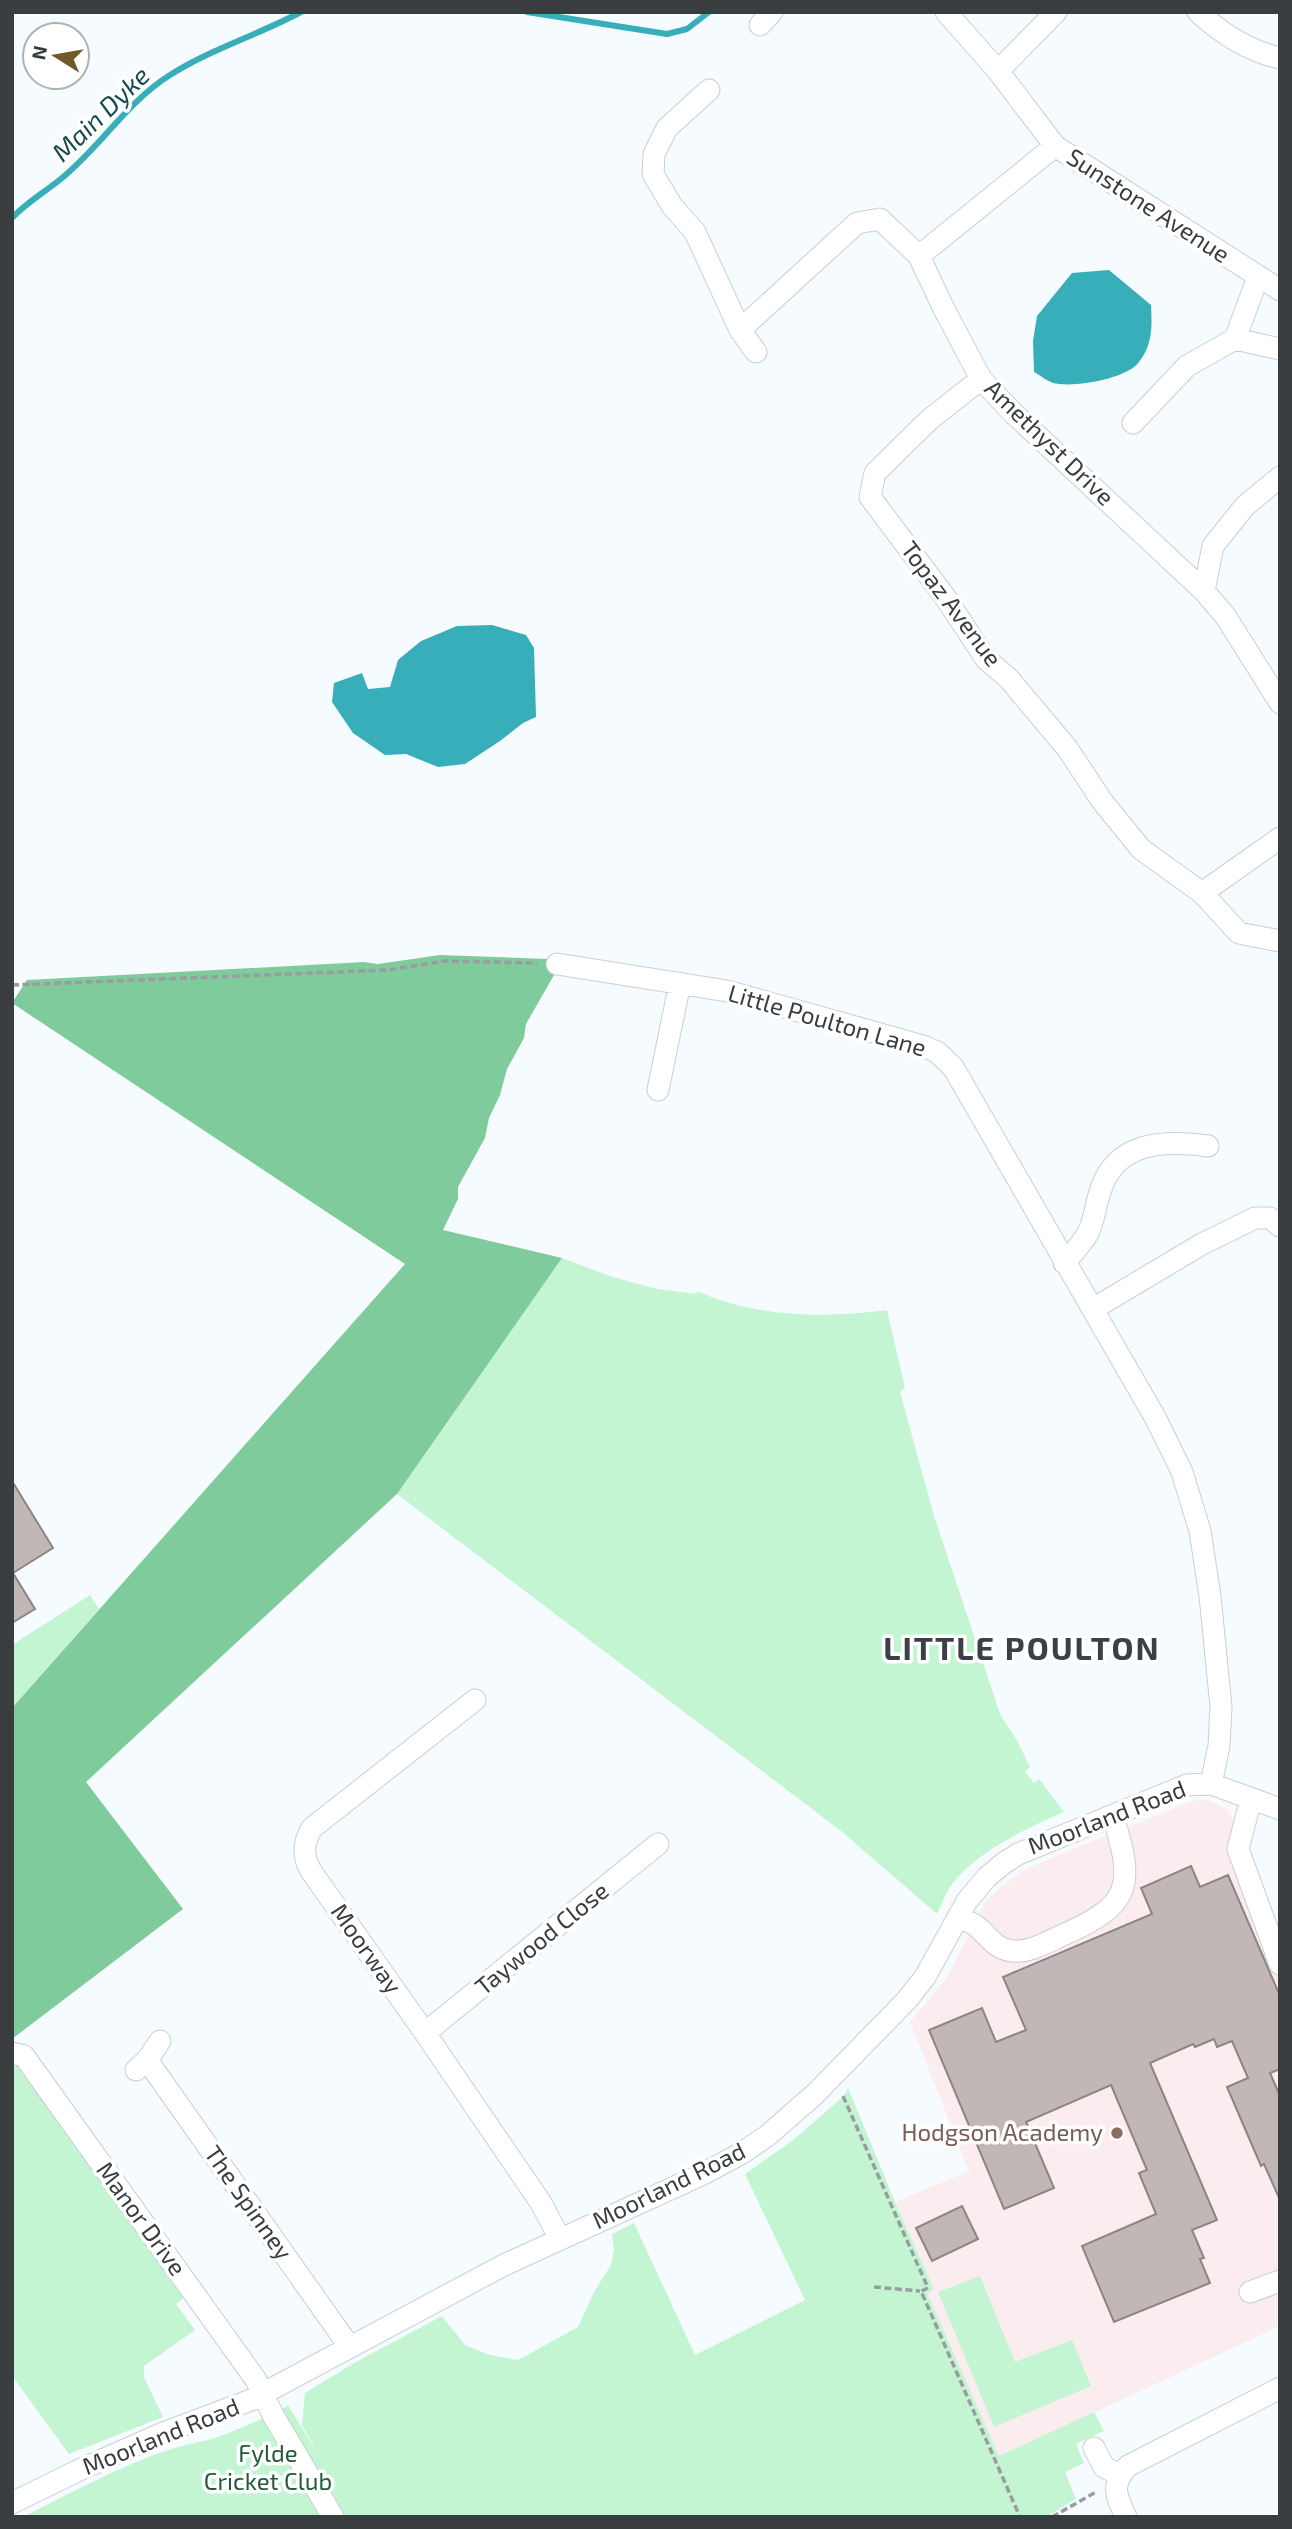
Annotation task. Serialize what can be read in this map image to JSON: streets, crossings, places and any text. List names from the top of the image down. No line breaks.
{"streets":{"street":["Sunstone Avenue","Amethyst Drive","Topaz Avenue","Little Poulton Lane","Moorland Road","Taywood Close","Moorway","The Spinney","Manor Drive"]},"crossings":[["Amethyst Drive","Topaz Avenue"],["Little Poulton Lane","Moorland Road"],["Moorland Road","Moorway"],["Moorland Road","The Spinney"],["Moorland Road","Manor Drive"],["Taywood Close","Moorway"]],"districts":["LITTLE POULTON"],"water":["Main Dyke"],"parks":["Fylde Cricket Club"],"places":["Hodgson Academy"],"north":"left"}
